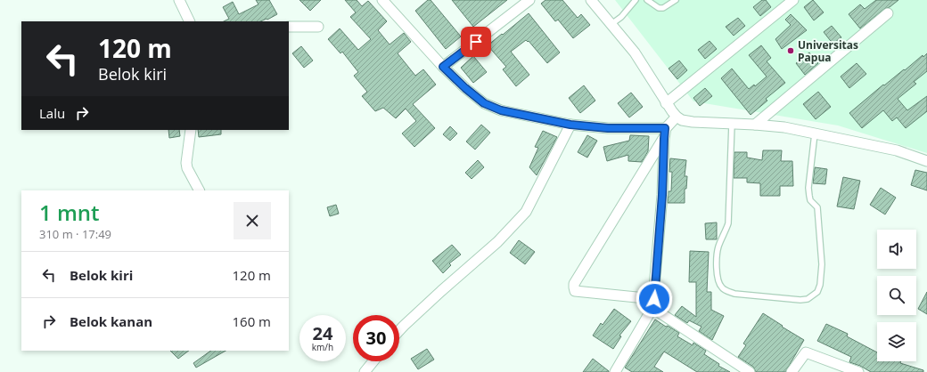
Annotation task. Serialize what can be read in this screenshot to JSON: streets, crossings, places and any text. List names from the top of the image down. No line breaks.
{"places":["Universitas Papua"],"page":{"turn":["120 m","Belok kiri"],"then":"Lalu","heading":["1 mnt","310 m · 17:49"],"list":[{"name":"Belok kiri","value":"120 m"},{"name":"Belok kanan","value":"160 m"}],"speed":"24 km/h","limit":"30"}}
